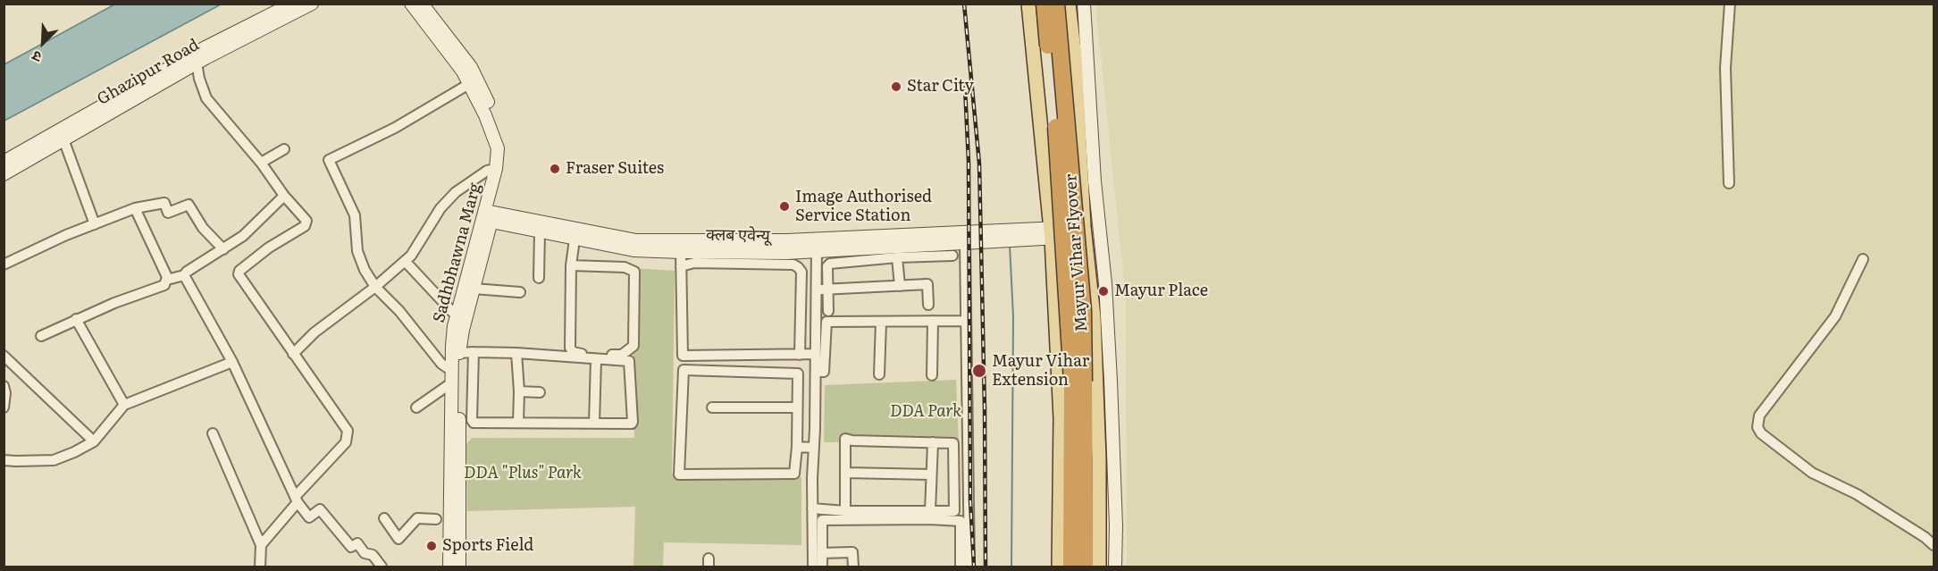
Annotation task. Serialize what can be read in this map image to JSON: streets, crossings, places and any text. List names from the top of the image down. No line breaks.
{"streets":{"highway":["Mayur Vihar Flyover"],"street":["Ghazipur Road","क्लब एवेन्यू","Sadhbhawna Marg"]},"crossings":[["क्लब एवेन्यू","Sadhbhawna Marg"]],"parks":["DDA Park","DDA \"Plus\" Park"],"places":["Star City","Fraser Suites","Image Authorised Service Station","Mayur Place","Mayur Vihar Extension","Sports Field"],"north":"bottom left"}
